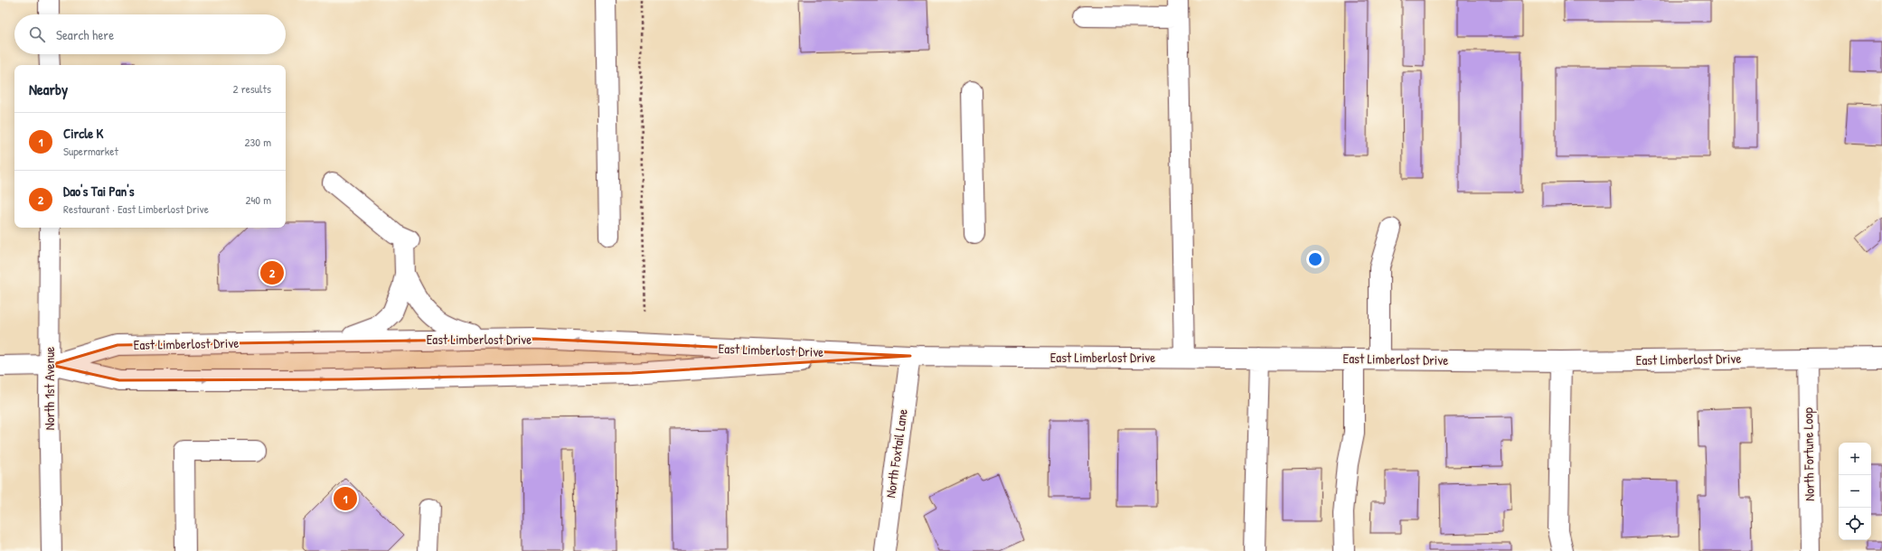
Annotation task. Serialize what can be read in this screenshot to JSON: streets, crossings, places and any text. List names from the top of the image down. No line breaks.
{"streets":{"street":["East Limberlost Drive","North 1st Avenue","North Foxtail Lane","North Fortune Loop"]},"crossings":[["East Limberlost Drive","North 1st Avenue"],["East Limberlost Drive","North Foxtail Lane"],["East Limberlost Drive","North Fortune Loop"]],"page":{"search":"Search here","heading":["Nearby","2 results"],"list":[{"mark":"1","name":"Circle K","note":"Supermarket","value":"230 m"},{"mark":"2","name":"Dao's Tai Pan's","note":"Restaurant · East Limberlost Drive","value":"240 m"}],"pins":["2","1"],"map_buttons":["+","−"]}}
